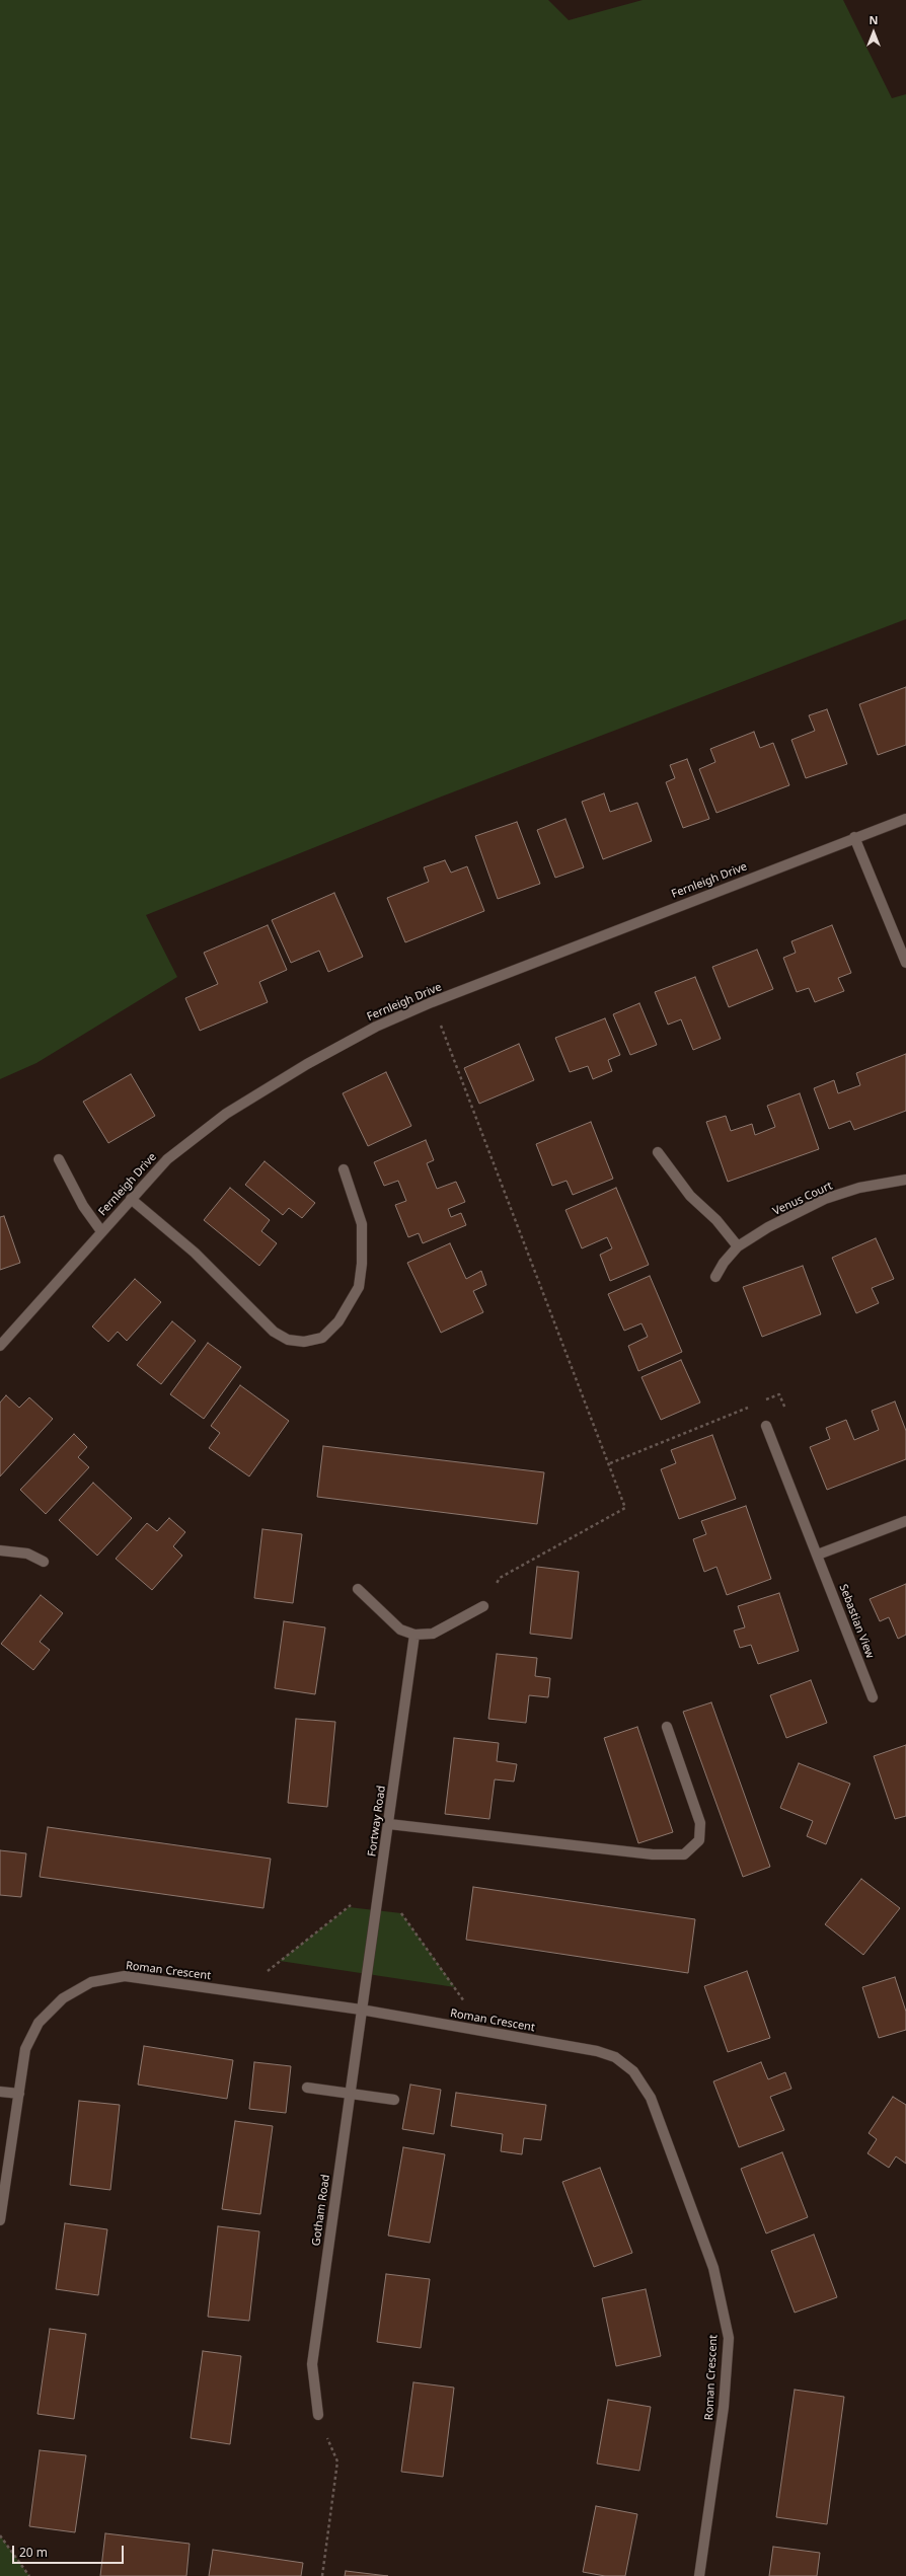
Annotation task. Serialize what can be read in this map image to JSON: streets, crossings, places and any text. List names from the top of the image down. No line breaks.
{"streets":{"street":["Fernleigh Drive","Venus Court","Sebastian View","Fortway Road","Roman Crescent","Gotham Road"]},"crossings":[["Fortway Road","Roman Crescent"],["Fortway Road","Gotham Road"],["Roman Crescent","Gotham Road"]],"scale_bar":"20 m","north":"top"}
